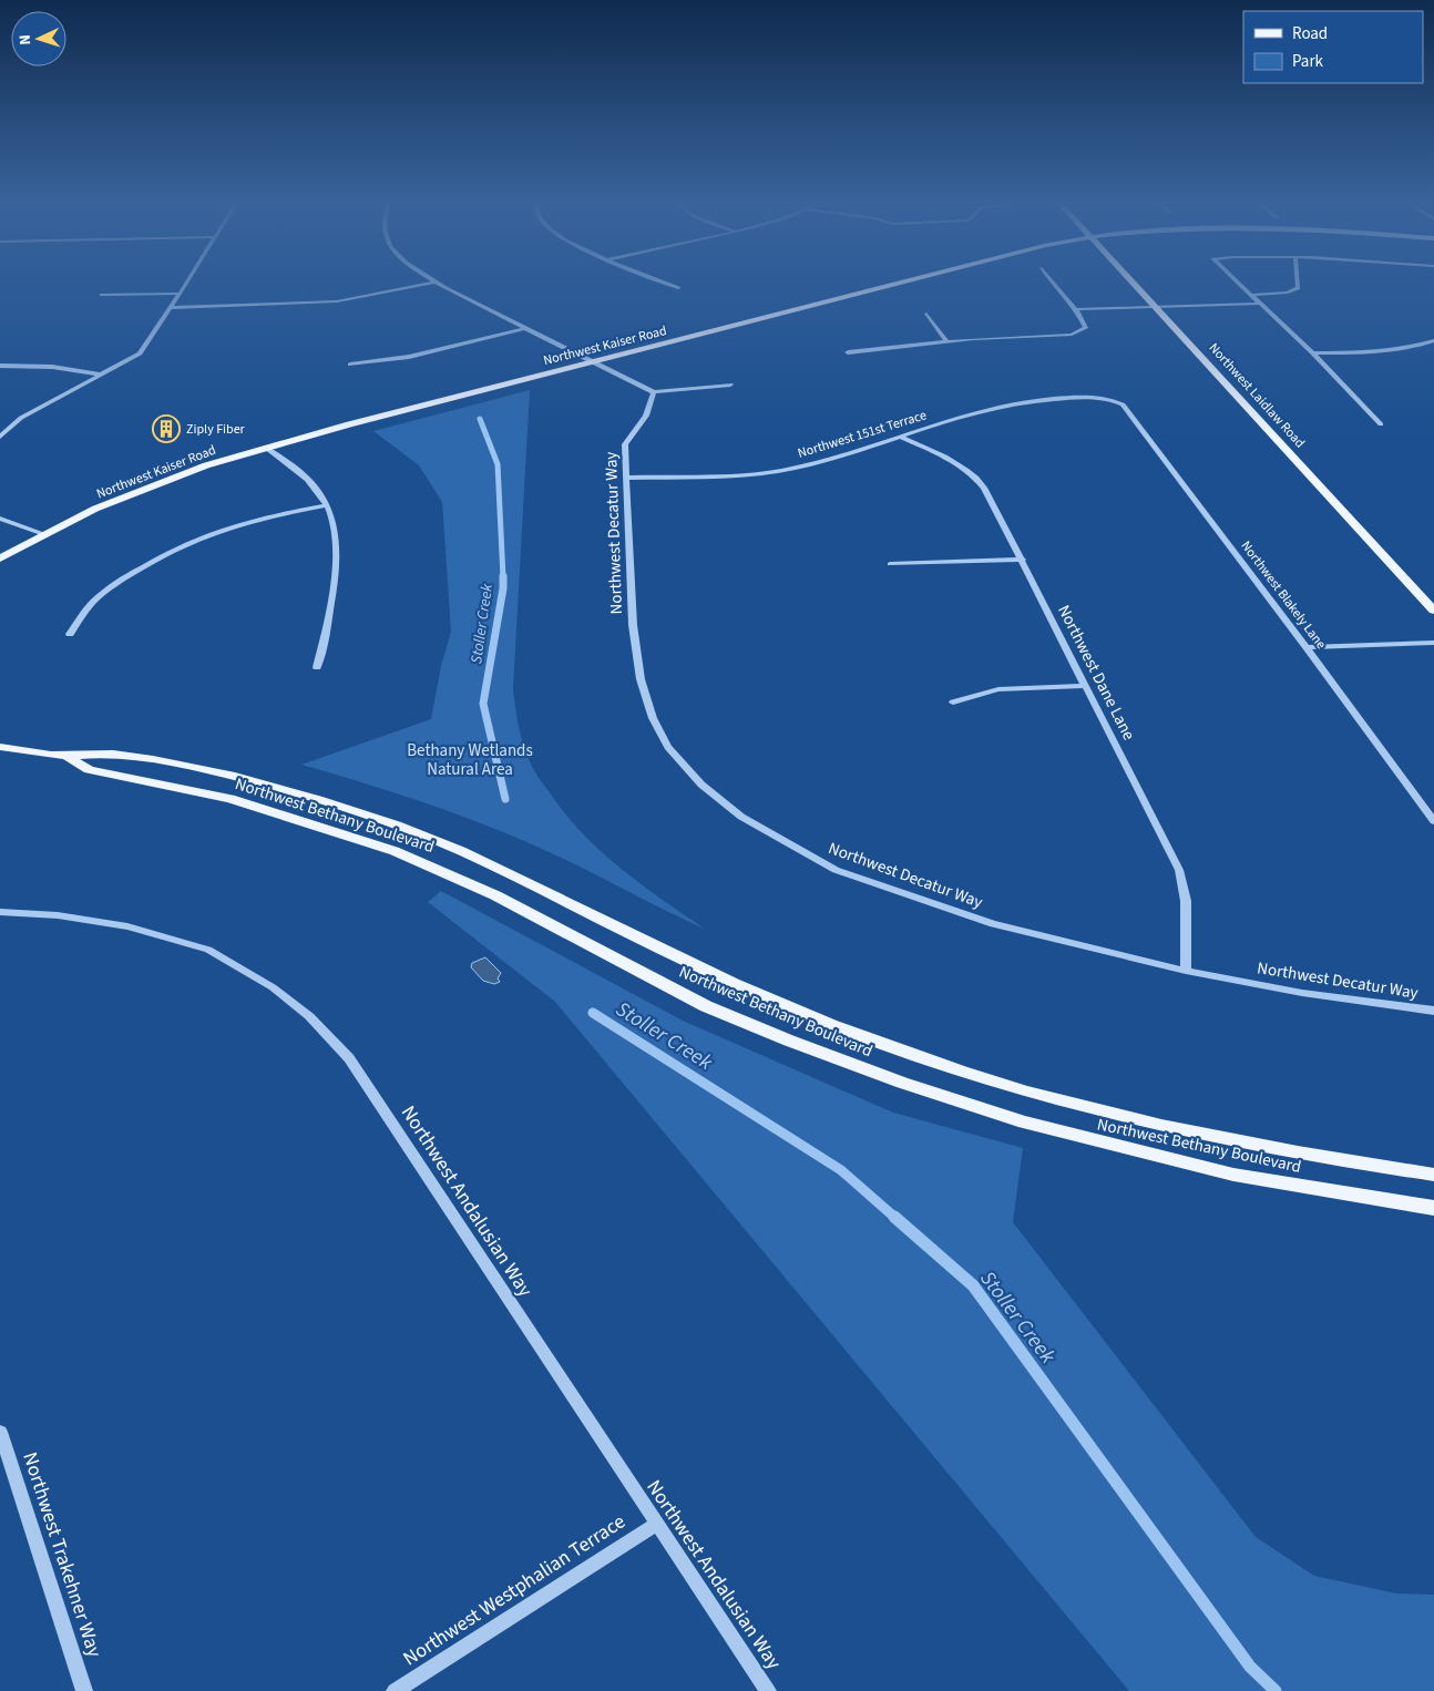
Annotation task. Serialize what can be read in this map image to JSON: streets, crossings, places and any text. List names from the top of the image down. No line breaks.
{"streets":{"main road":["Northwest Kaiser Road","Northwest Laidlaw Road","Northwest Bethany Boulevard"],"street":["Northwest 151st Terrace","Northwest Decatur Way","Northwest Blakely Lane","Northwest Dane Lane","Northwest Andalusian Way","Northwest Trakehner Way","Northwest Westphalian Terrace"]},"crossings":[["Northwest 151st Terrace","Northwest Decatur Way"],["Northwest 151st Terrace","Northwest Blakely Lane"],["Northwest 151st Terrace","Northwest Dane Lane"],["Northwest Decatur Way","Northwest Dane Lane"],["Northwest Andalusian Way","Northwest Westphalian Terrace"]],"water":["Stoller Creek"],"parks":["Bethany Wetlands Natural Area"],"places":{"building":["Ziply Fiber"]},"legend":["Road","Park"],"north":"left"}
